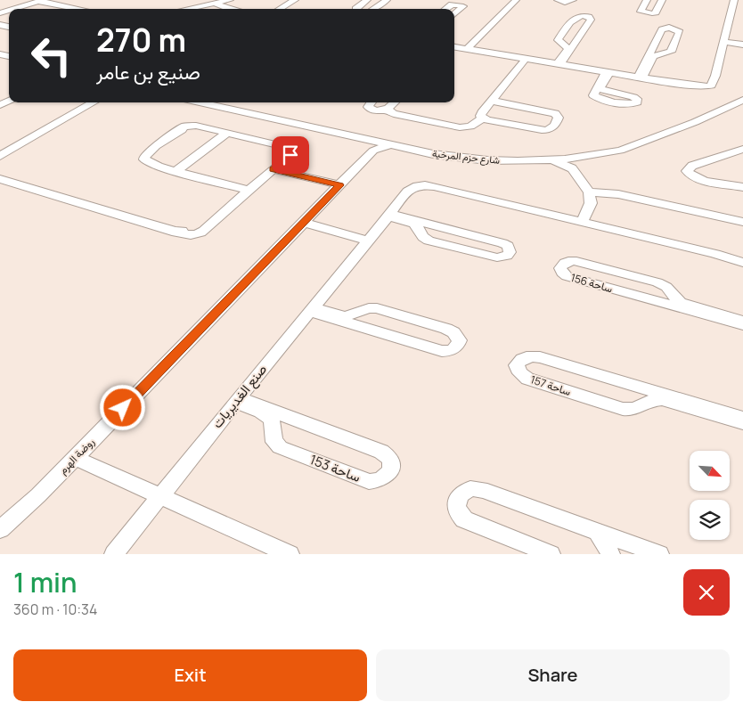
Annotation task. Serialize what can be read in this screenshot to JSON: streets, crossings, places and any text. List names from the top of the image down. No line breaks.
{"streets":{"street":["شارع حزم المرخية","ساحة 156","ساحة 157","صنع الغديريات","روضة الهرم","ساحة 153"]},"crossings":[["شارع حزم المرخية","روضة الهرم"],["صنع الغديريات","ساحة 153"]],"north":"bottom right","page":{"turn":["270 m","صنيع بن عامر"],"heading":["1 min","360 m · 10:34"],"buttons":["Exit","Share"]}}
